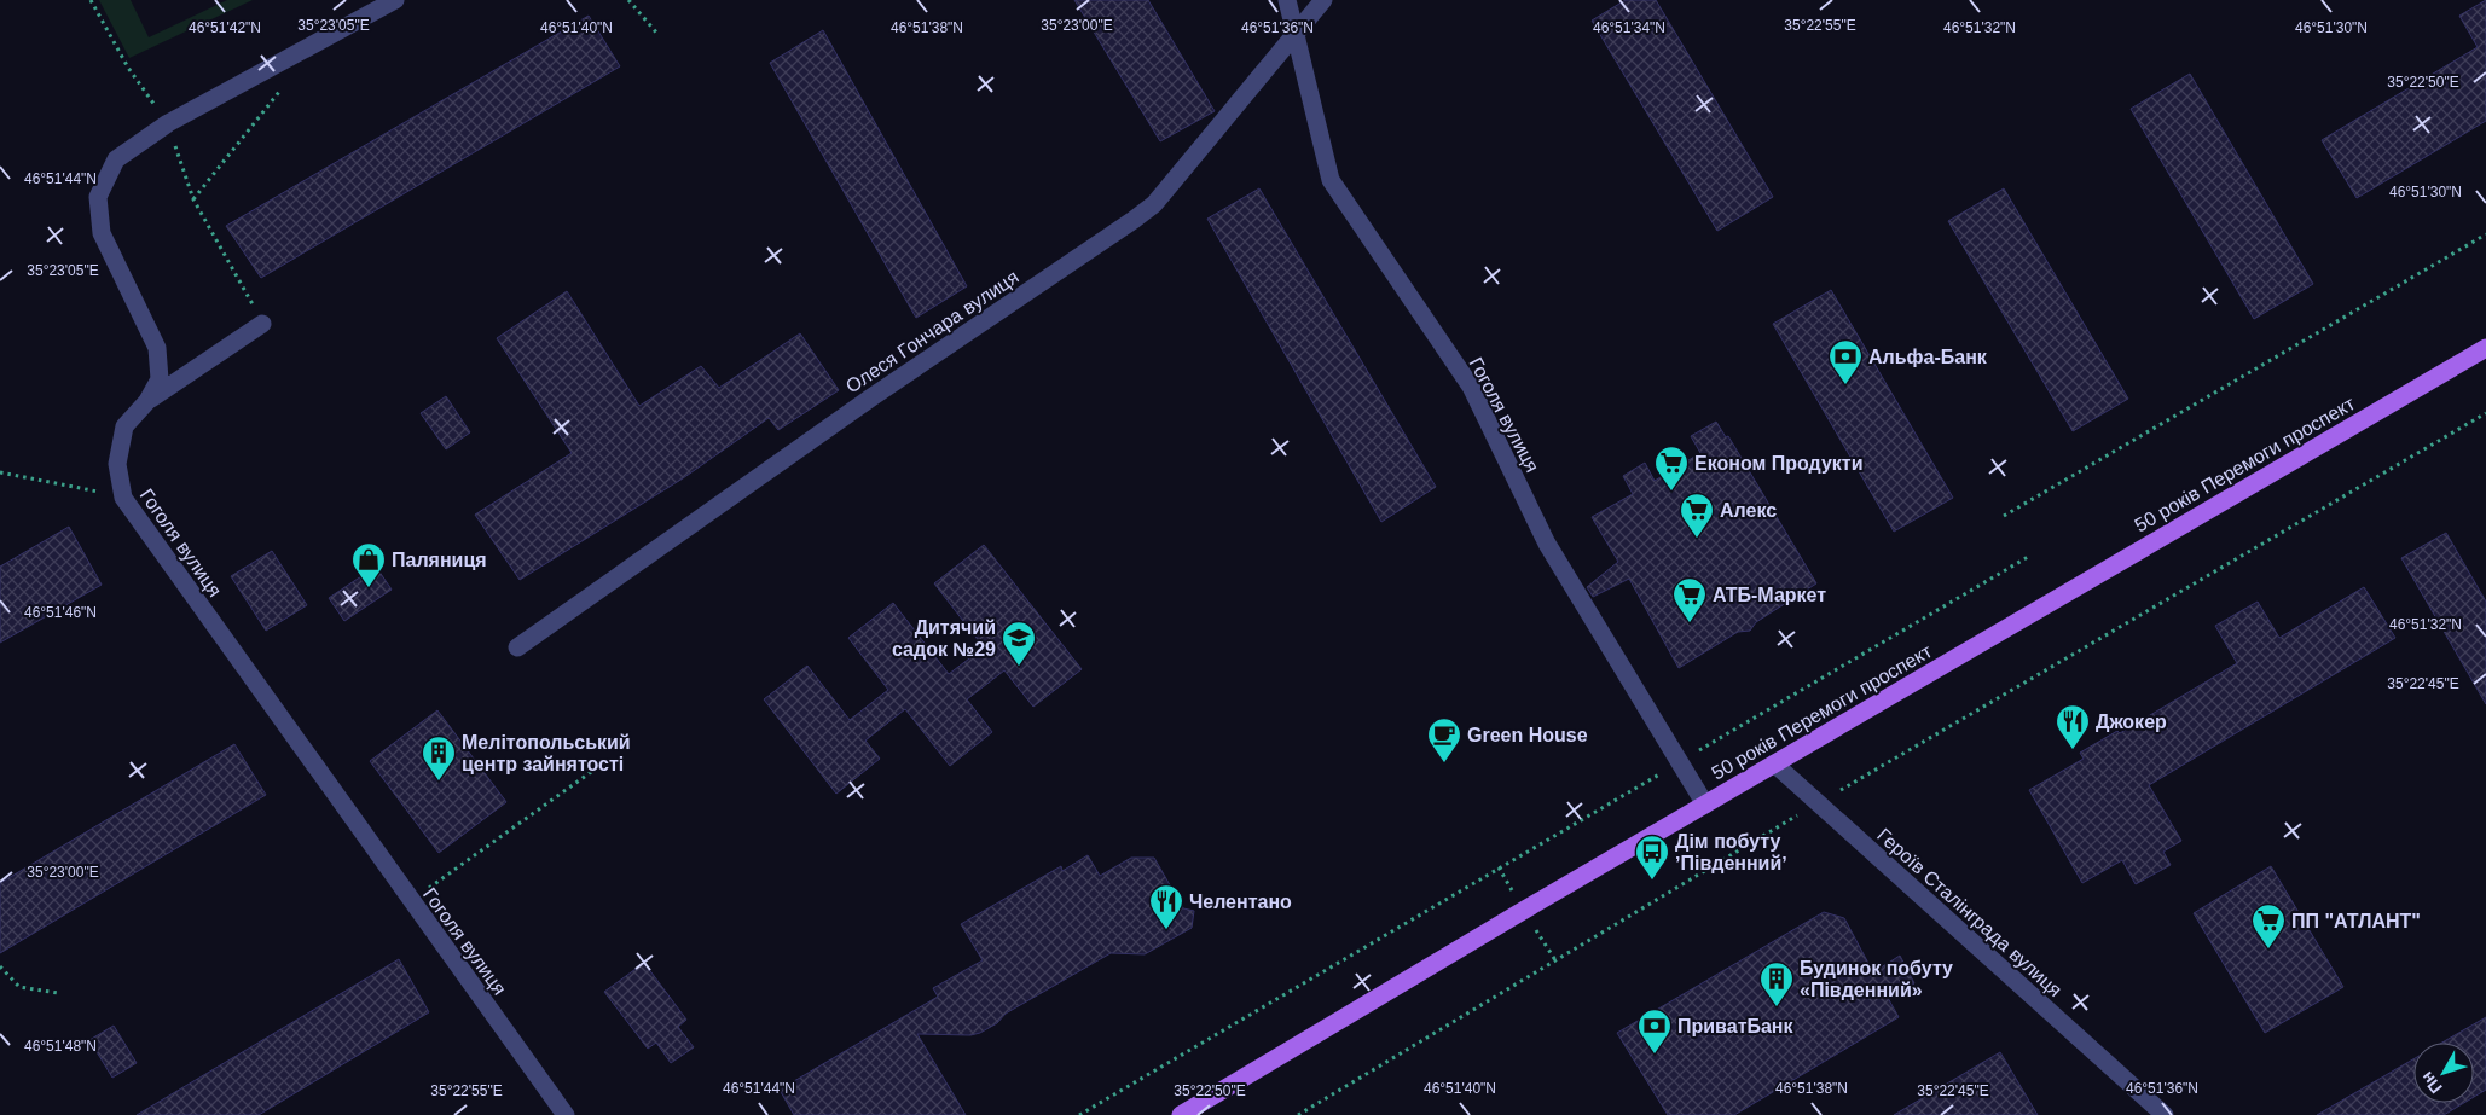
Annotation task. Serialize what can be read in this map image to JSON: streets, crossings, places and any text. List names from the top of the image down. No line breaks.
{"streets":{"main road":["50 років Перемоги проспект"],"street":["Олеся Гончара вулиця","Гоголя вулиця","Героїв Сталінграда вулиця"]},"crossings":[["Олеся Гончара вулиця","Гоголя вулиця"],["Гоголя вулиця","50 років Перемоги проспект"],["50 років Перемоги проспект","Героїв Сталінграда вулиця"]],"places":{"bank":["Альфа-Банк","ПриватБанк"],"supermarket":["Економ Продукти","Алекс","АТБ-Маркет","ПП \"АТЛАНТ\""],"shop":["Паляниця"],"school or university":["Дитячий садок №29"],"restaurant":["Джокер","Челентано"],"cafe":["Green House"],"building":["Мелітопольський центр зайнятості","Будинок побуту «Південний»"],"bus stop":["Дім побуту ʼПівденнийʼ"]},"north":"bottom left","coordinates":["35°23'05\"E","35°23'00\"E","35°22'55\"E","46°51'42\"N","46°51'40\"N","46°51'38\"N","46°51'36\"N","46°51'34\"N","46°51'32\"N","46°51'30\"N","35°22'50\"E","46°51'44\"N","46°51'46\"N","35°22'45\"E","46°51'48\"N"]}
